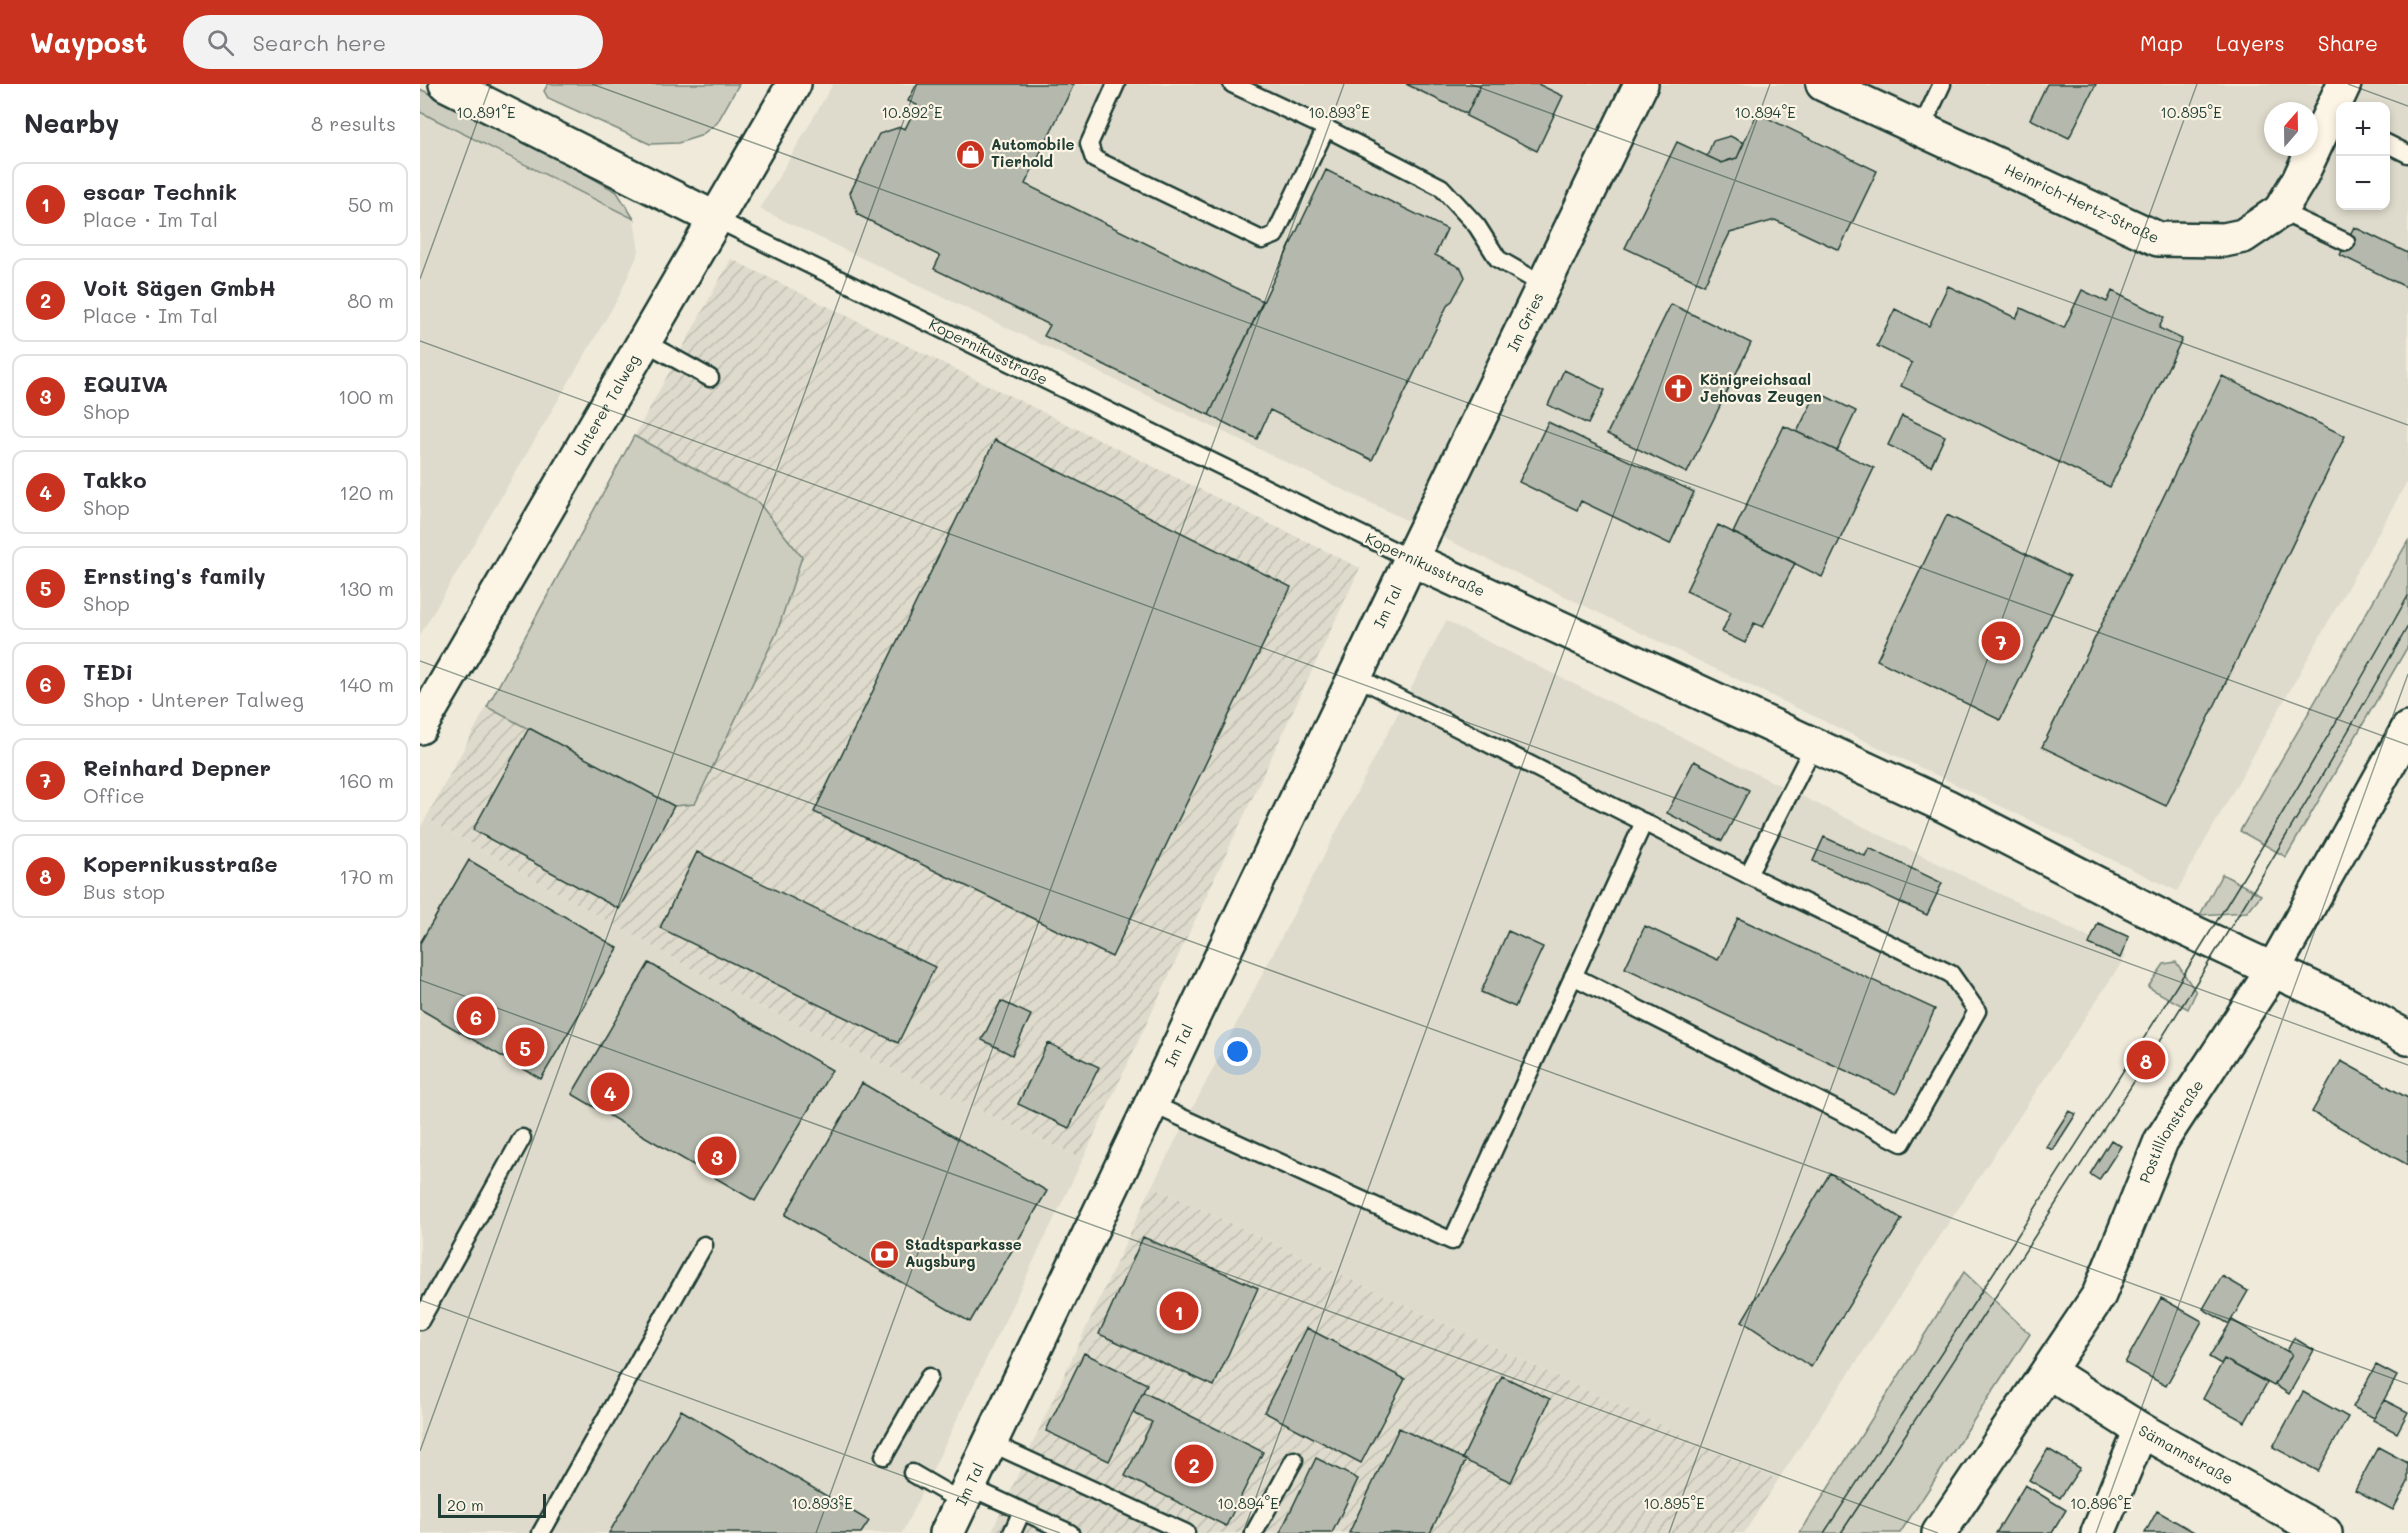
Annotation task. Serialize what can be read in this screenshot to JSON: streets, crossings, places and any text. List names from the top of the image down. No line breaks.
{"streets":{"street":["Heinrich-Hertz-Straße","Im Gries","Kopernikusstraße","Unterer Talweg","Im Tal","Postillionstraße","Sämannstraße"]},"crossings":[["Im Gries","Kopernikusstraße"],["Im Gries","Im Tal"],["Kopernikusstraße","Unterer Talweg"],["Kopernikusstraße","Im Tal"],["Kopernikusstraße","Postillionstraße"],["Postillionstraße","Sämannstraße"]],"places":{"shop":["Automobile Tierhold"],"church":["Königreichsaal Jehovas Zeugen"],"bank":["Stadtsparkasse Augsburg"]},"scale_bar":"20 m","north":"top","page":{"header":"Waypost","search":"Search here","nav":["Map","Layers","Share"],"heading":["Nearby","8 results"],"map_buttons":["+","−"],"list":[{"mark":"1","name":"escar Technik","note":"Place · Im Tal","value":"50 m"},{"mark":"2","name":"Voit Sägen GmbH","note":"Place · Im Tal","value":"80 m"},{"mark":"3","name":"EQUIVA","note":"Shop","value":"100 m"},{"mark":"4","name":"Takko","note":"Shop","value":"120 m"},{"mark":"5","name":"Ernsting's family","note":"Shop","value":"130 m"},{"mark":"6","name":"TEDi","note":"Shop · Unterer Talweg","value":"140 m"},{"mark":"7","name":"Reinhard Depner","note":"Office","value":"160 m"},{"mark":"8","name":"Kopernikusstraße","note":"Bus stop","value":"170 m"}],"pins":["7","6","5","8","4","3","1","2"],"scale":"20 m"},"coordinates":["10.894°E","10.895°E","10.891°E","10.892°E","10.893°E","10.896°E"]}
